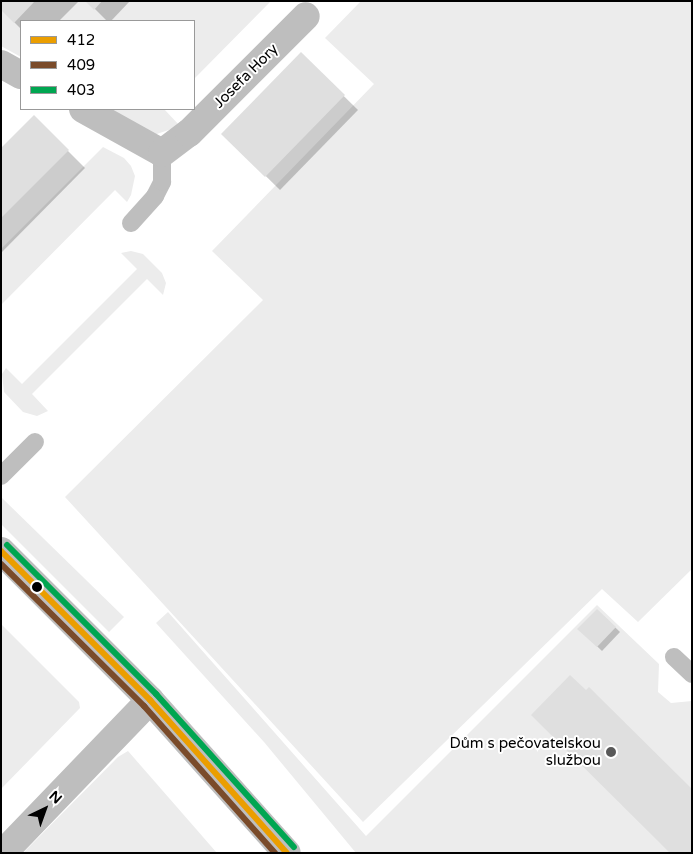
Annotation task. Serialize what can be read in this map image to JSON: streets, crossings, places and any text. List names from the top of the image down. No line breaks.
{"streets":{"street":["Josefa Hory"]},"places":["Dům s pečovatelskou službou"],"lines":["transit line 403","transit line 412","transit line 409"],"legend":["412","409","403"],"north":"top right"}
